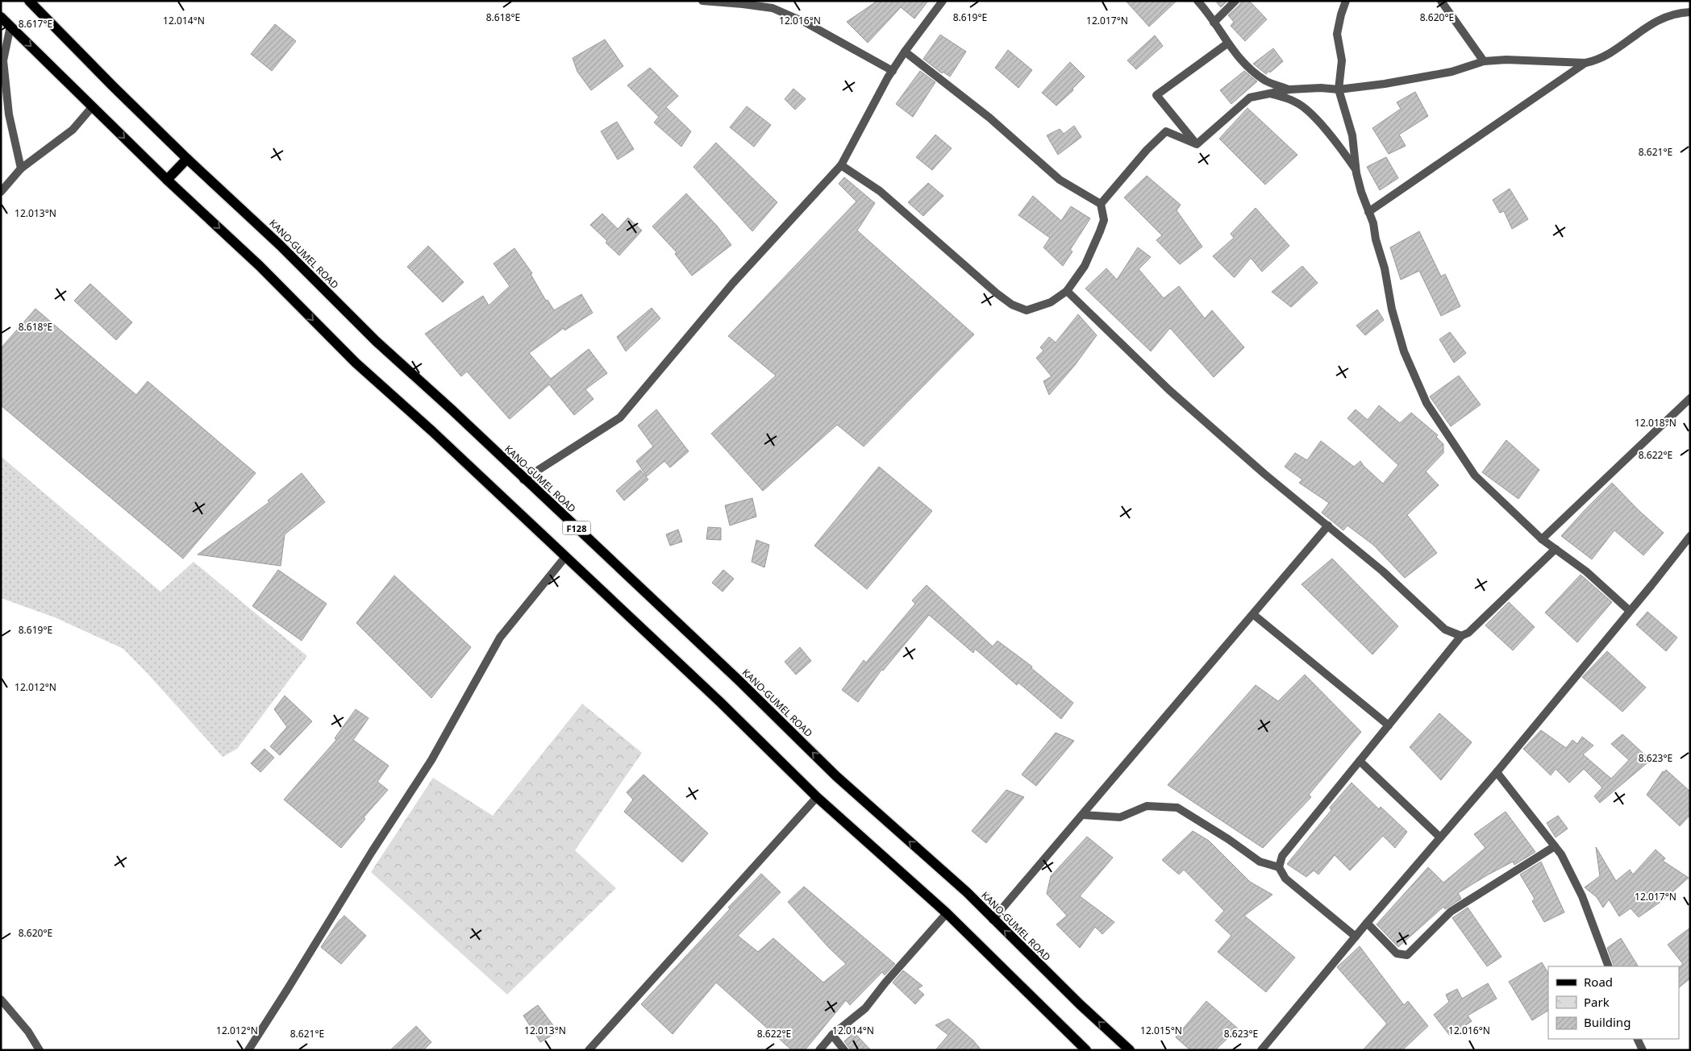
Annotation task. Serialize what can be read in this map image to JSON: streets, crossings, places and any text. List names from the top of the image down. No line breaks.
{"streets":{"main road":["KANO-GUMEL ROAD","F128"]},"legend":["Road","Park","Building"],"coordinates":["8.618°E","8.619°E","8.620°E","12.017°N","12.014°N","12.016°N","8.617°E","8.621°E","12.013°N","12.018°N","8.622°E","12.012°N","8.623°E","12.015°N"]}
